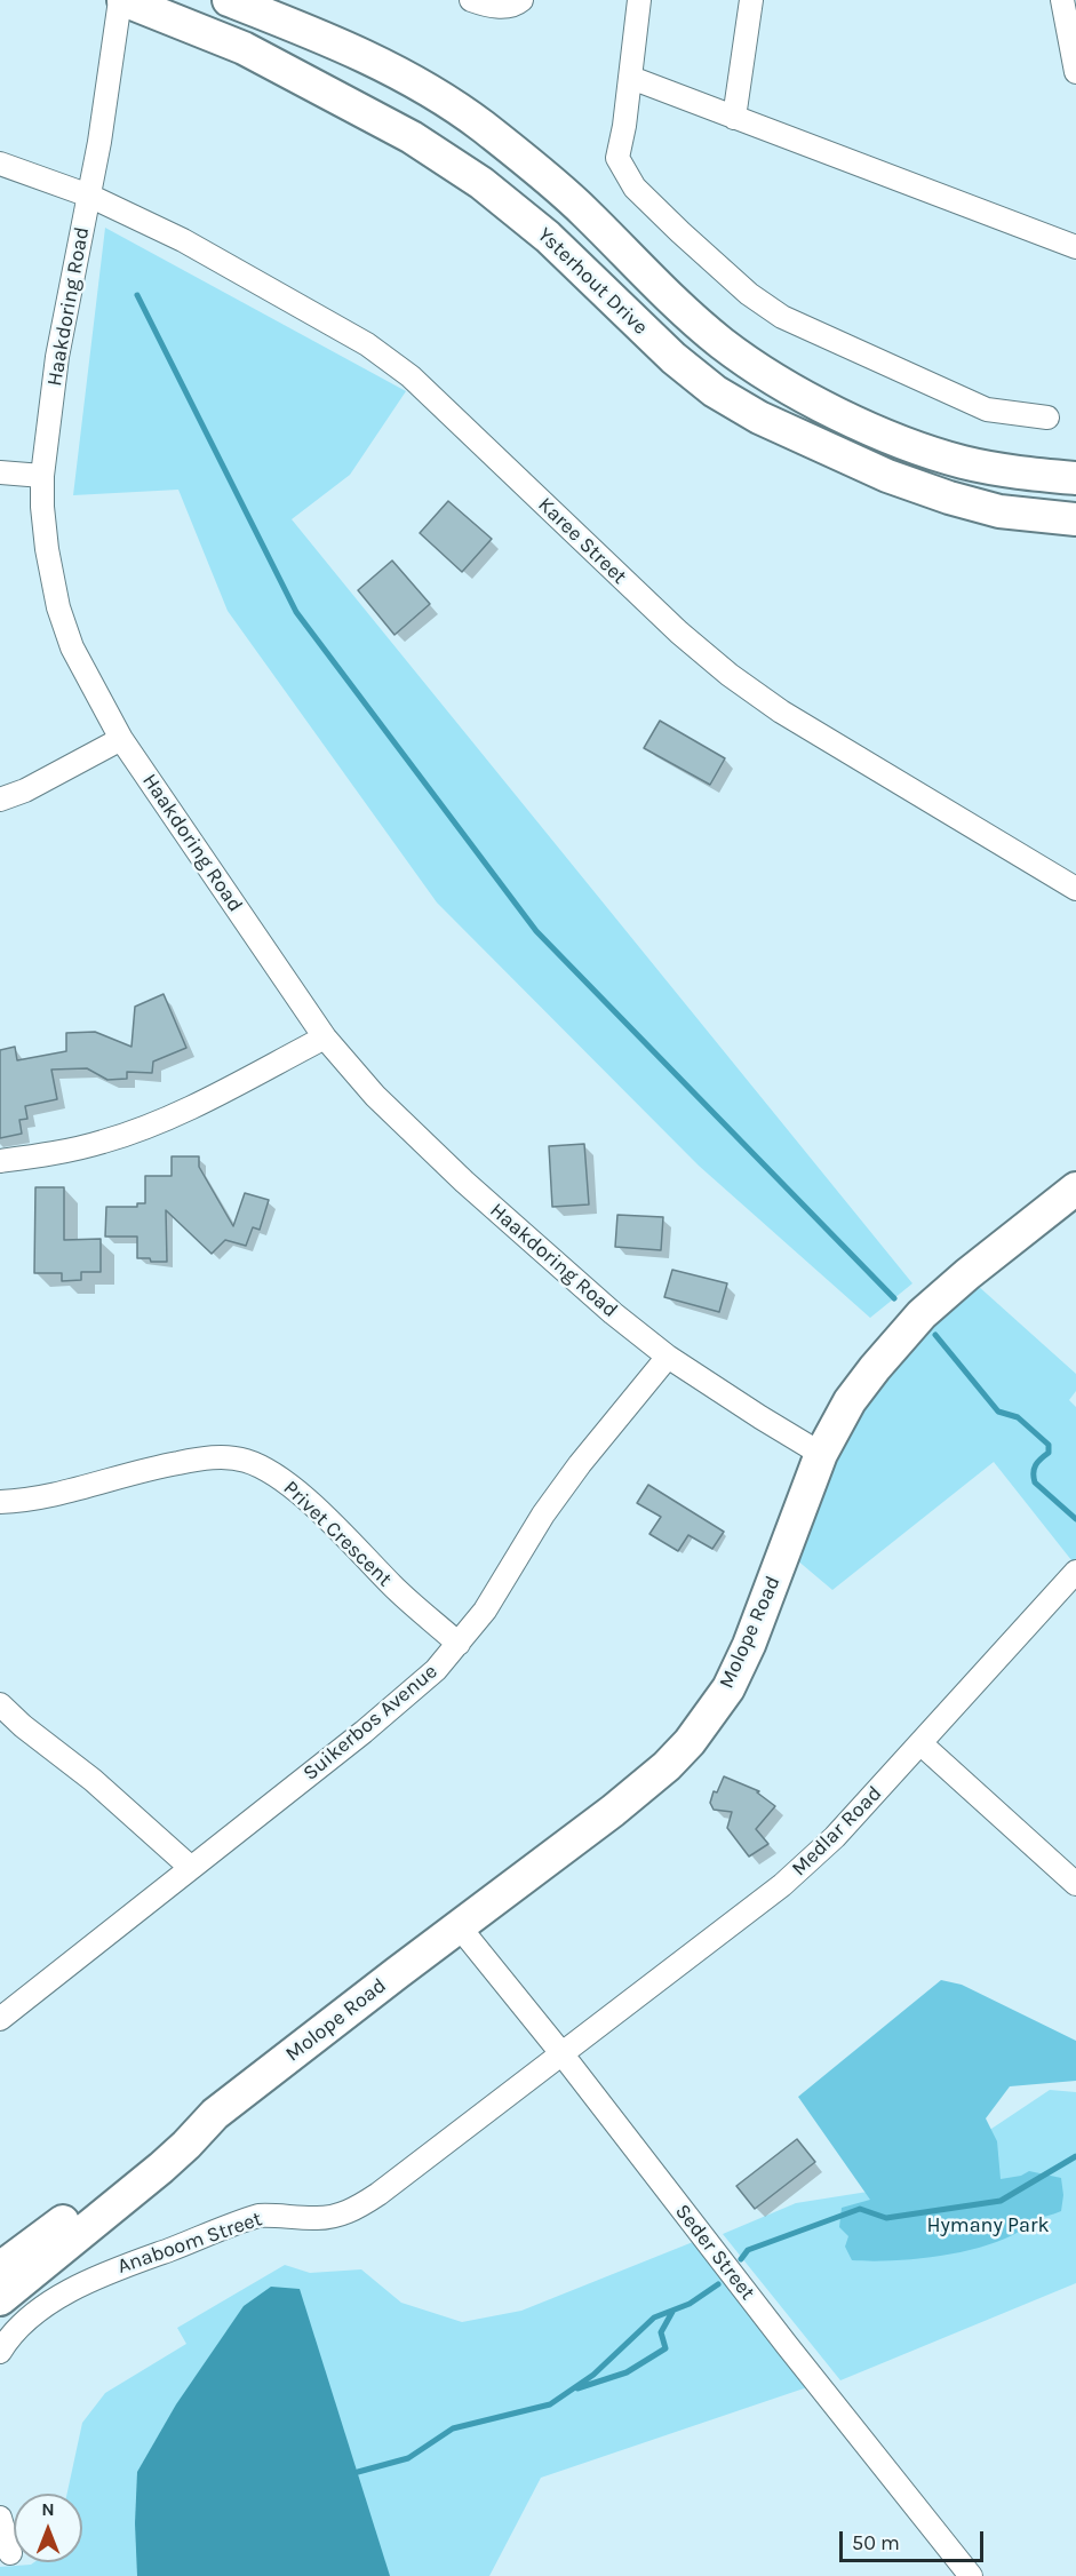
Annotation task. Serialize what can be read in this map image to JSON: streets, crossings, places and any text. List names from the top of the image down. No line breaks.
{"streets":{"main road":["Ysterhout Drive","Molope Road"],"street":["Haakdoring Road","Karee Street","Privet Crescent","Suikerbos Avenue","Medlar Road","Anaboom Street","Seder Street"]},"crossings":[["Ysterhout Drive","Haakdoring Road"],["Haakdoring Road","Karee Street"],["Haakdoring Road","Molope Road"],["Haakdoring Road","Suikerbos Avenue"],["Privet Crescent","Suikerbos Avenue"],["Molope Road","Seder Street"],["Medlar Road","Anaboom Street"],["Medlar Road","Seder Street"],["Anaboom Street","Seder Street"]],"parks":["Hymany Park"],"scale_bar":"50 m","north":"top"}
